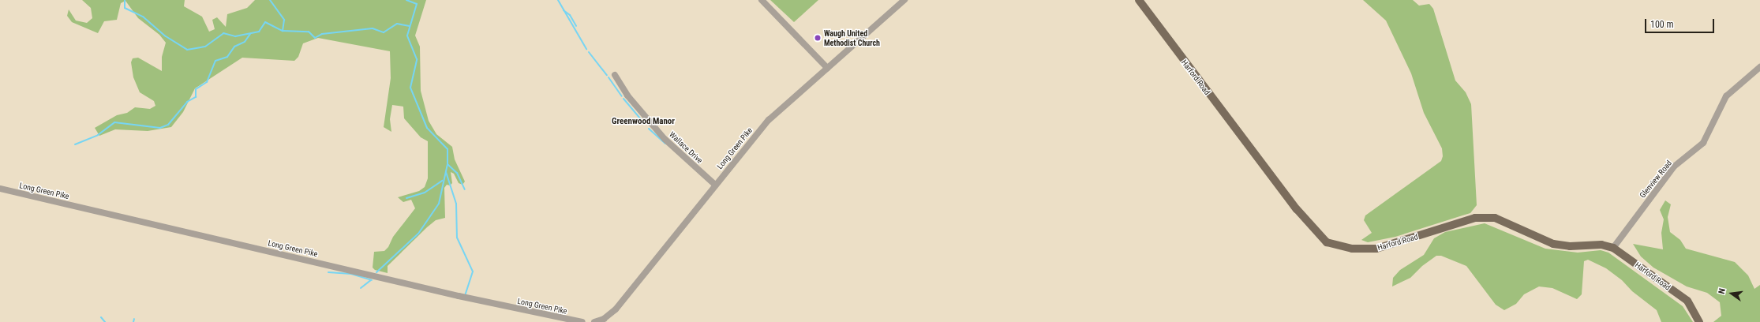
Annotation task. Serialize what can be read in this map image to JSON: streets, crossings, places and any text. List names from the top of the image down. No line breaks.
{"streets":{"main road":["Harford Road"],"street":["Wallace Drive","Long Green Pike","Glenview Road"]},"crossings":[["Harford Road","Glenview Road"],["Wallace Drive","Long Green Pike"]],"districts":["Greenwood Manor"],"places":["Waugh United Methodist Church"],"scale_bar":"100 m","north":"left"}
